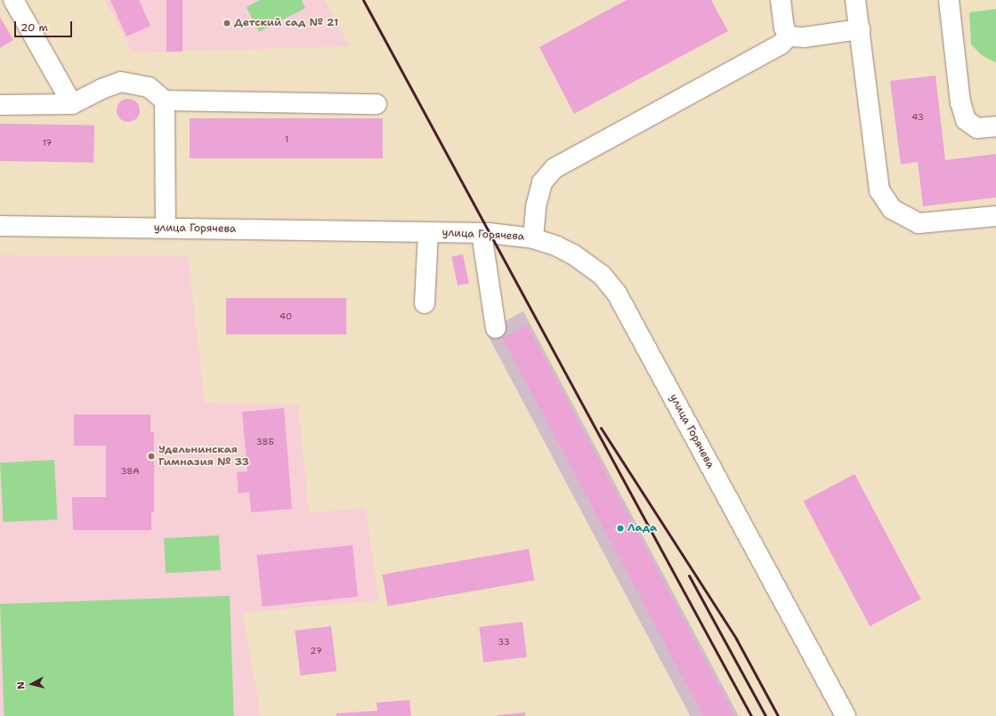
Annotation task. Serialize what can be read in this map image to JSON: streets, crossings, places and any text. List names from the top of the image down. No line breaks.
{"streets":{"main road":["улица Горячева"]},"places":["Детский сад № 21","Удельнинская Гимназия № 33","Лада"],"house_numbers":["43","1","17","40","38Б","38А","33","27"],"scale_bar":"20 m","north":"left"}
